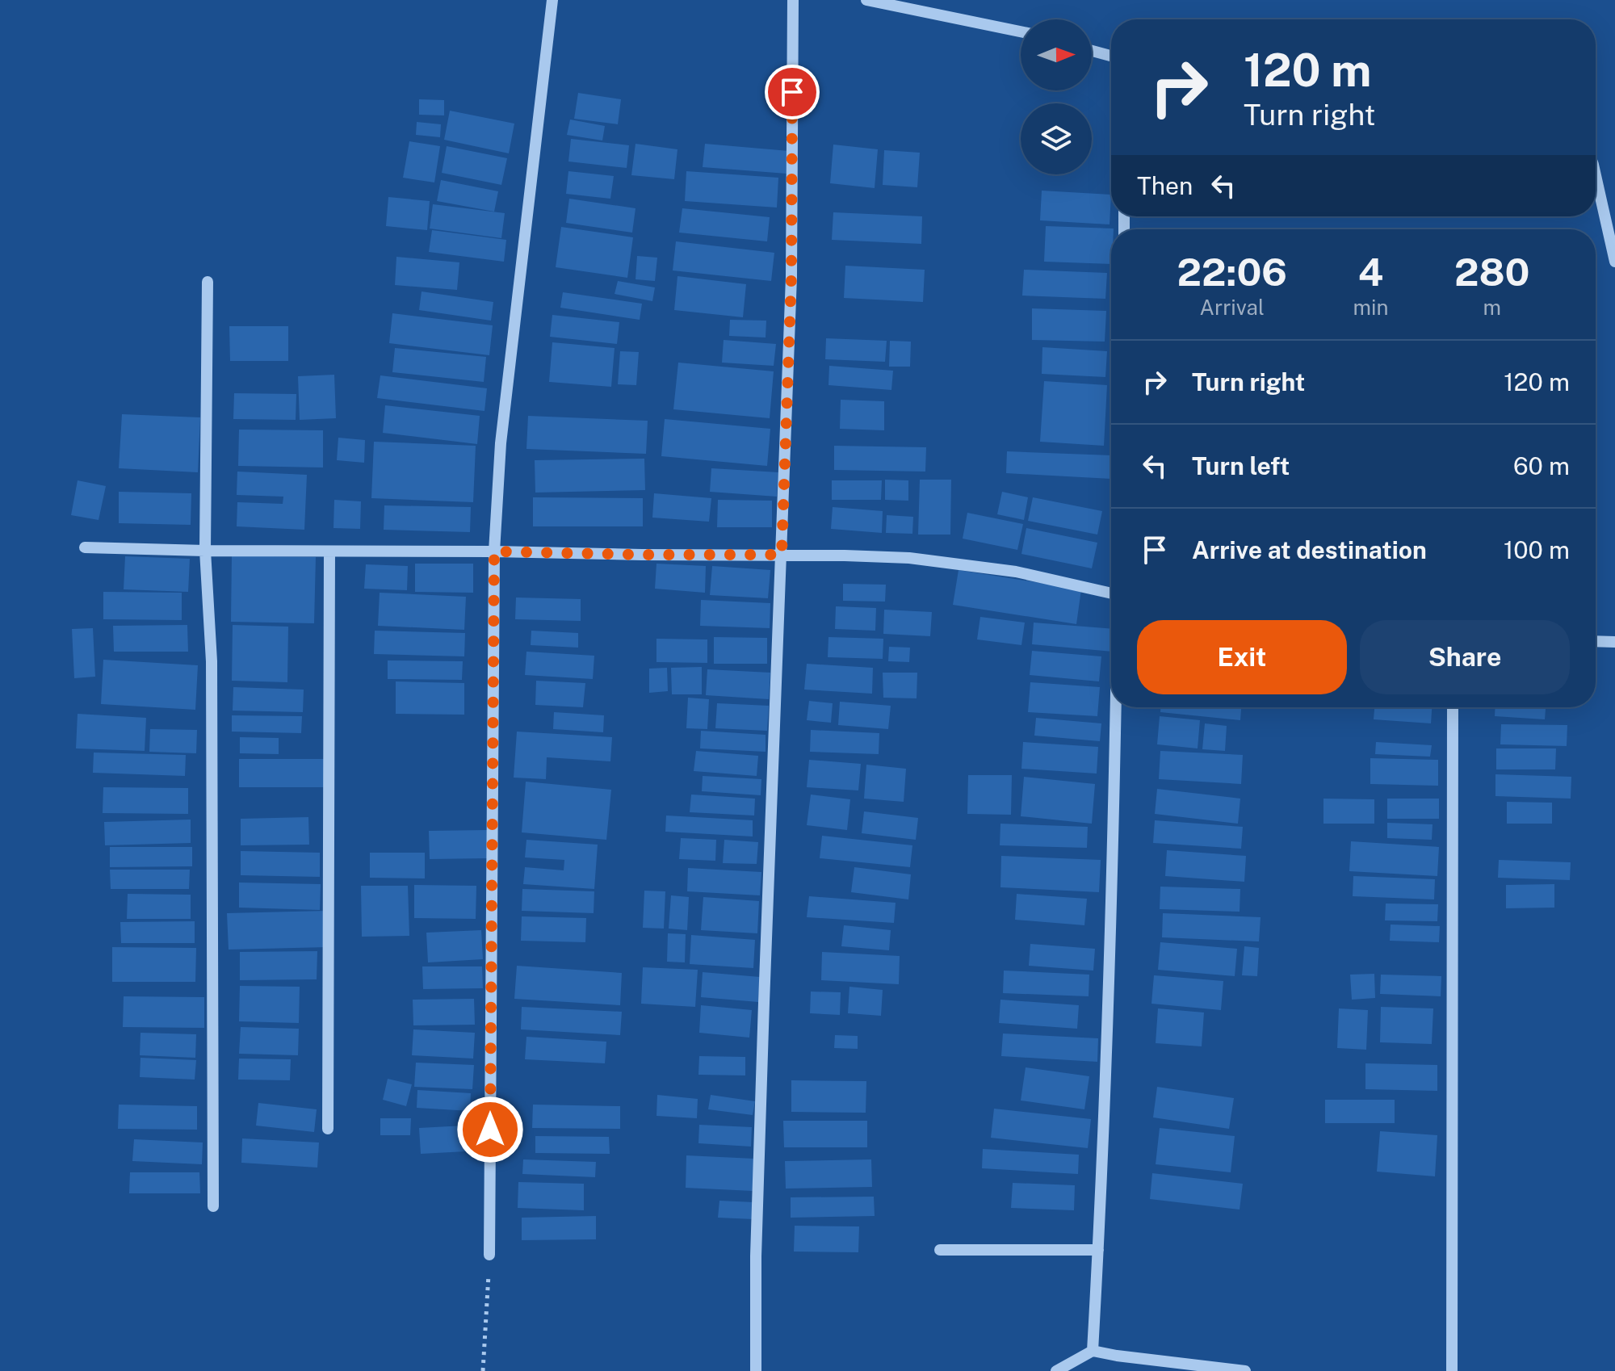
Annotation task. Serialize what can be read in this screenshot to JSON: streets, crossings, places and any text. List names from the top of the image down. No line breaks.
{"north":"right","page":{"turn":["120 m","Turn right"],"then":"Then","eta":["22:06","Arrival","4","min","280","m"],"list":[{"name":"Turn right","value":"120 m"},{"name":"Turn left","value":"60 m"},{"name":"Arrive at destination","value":"100 m"}],"buttons":["Exit","Share"]}}
